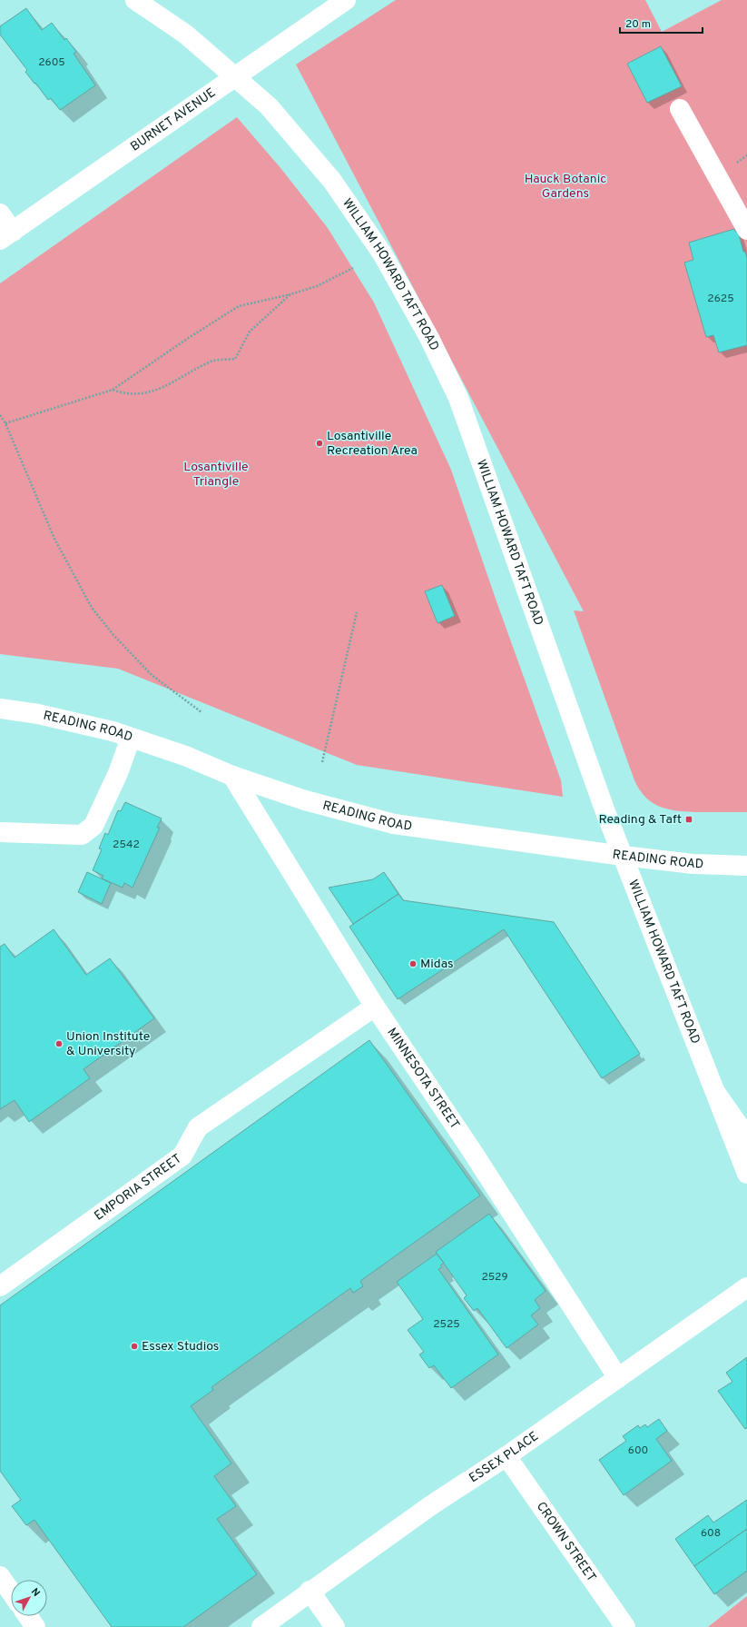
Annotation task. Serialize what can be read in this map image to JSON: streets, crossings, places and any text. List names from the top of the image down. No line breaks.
{"streets":{"main road":["BURNET AVENUE","WILLIAM HOWARD TAFT ROAD","READING ROAD","MINNESOTA STREET","EMPORIA STREET","ESSEX PLACE","CROWN STREET"]},"crossings":[["BURNET AVENUE","WILLIAM HOWARD TAFT ROAD"],["WILLIAM HOWARD TAFT ROAD","READING ROAD"],["READING ROAD","MINNESOTA STREET"],["MINNESOTA STREET","EMPORIA STREET"],["MINNESOTA STREET","ESSEX PLACE"],["ESSEX PLACE","CROWN STREET"]],"parks":["Hauck Botanic Gardens","Losantiville Triangle"],"places":{"other":["Losantiville Recreation Area","Midas","Union Institute & University","Essex Studios"],"transit":["Reading & Taft"]},"house_numbers":["2605","2625","2542","2529","2525","600","608"],"scale_bar":"20 m","north":"top right"}
